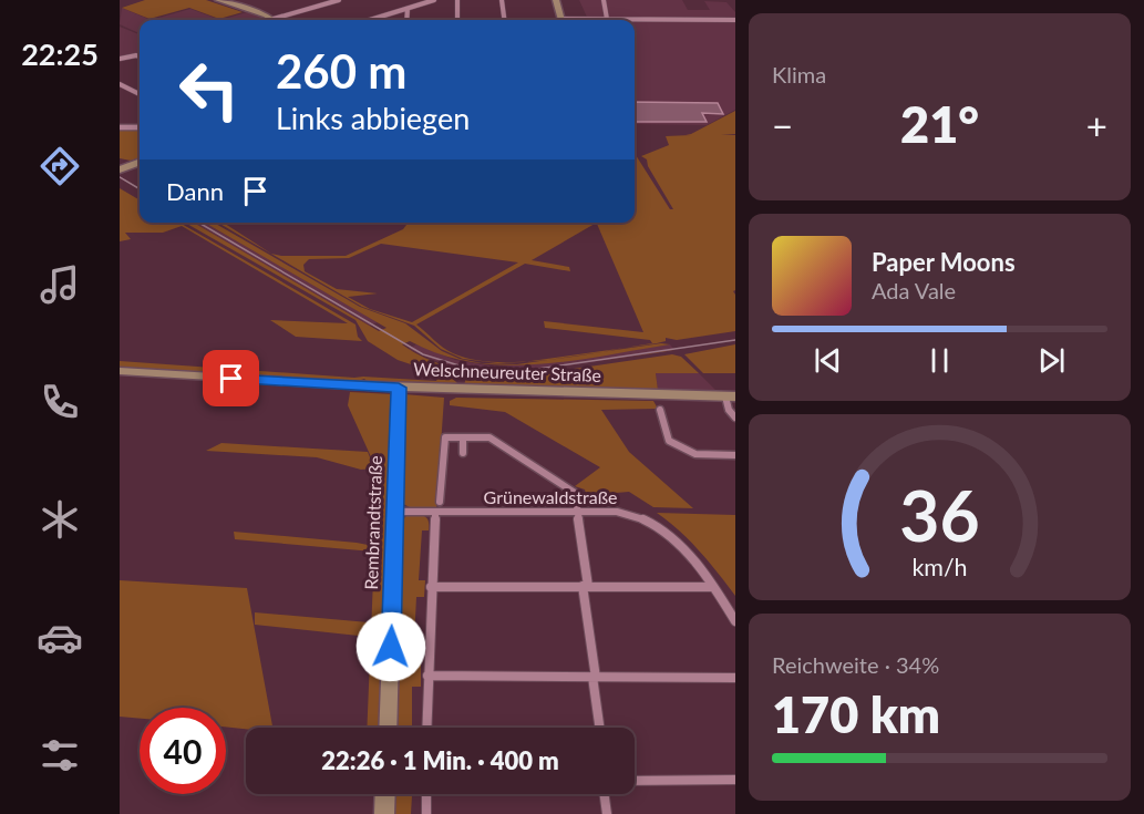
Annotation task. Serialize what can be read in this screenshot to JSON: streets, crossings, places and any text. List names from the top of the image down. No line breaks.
{"streets":{"main road":["Welschneureuter Straße","Rembrandtstraße"],"street":["Grünewaldstraße"]},"crossings":[["Welschneureuter Straße","Rembrandtstraße"],["Grünewaldstraße","Rembrandtstraße"]],"page":{"tabs":"22:25","tile":["Klima",["Reichweite · 34%","170 km"]],"turn":["260 m","Links abbiegen"],"heat":["−","21°","+"],"then":"Dann","song":["Paper Moons","Ada Vale"],"limit":"40","trip":"22:26 · 1 Min. · 400 m","gauge":["36","km/h"]}}
